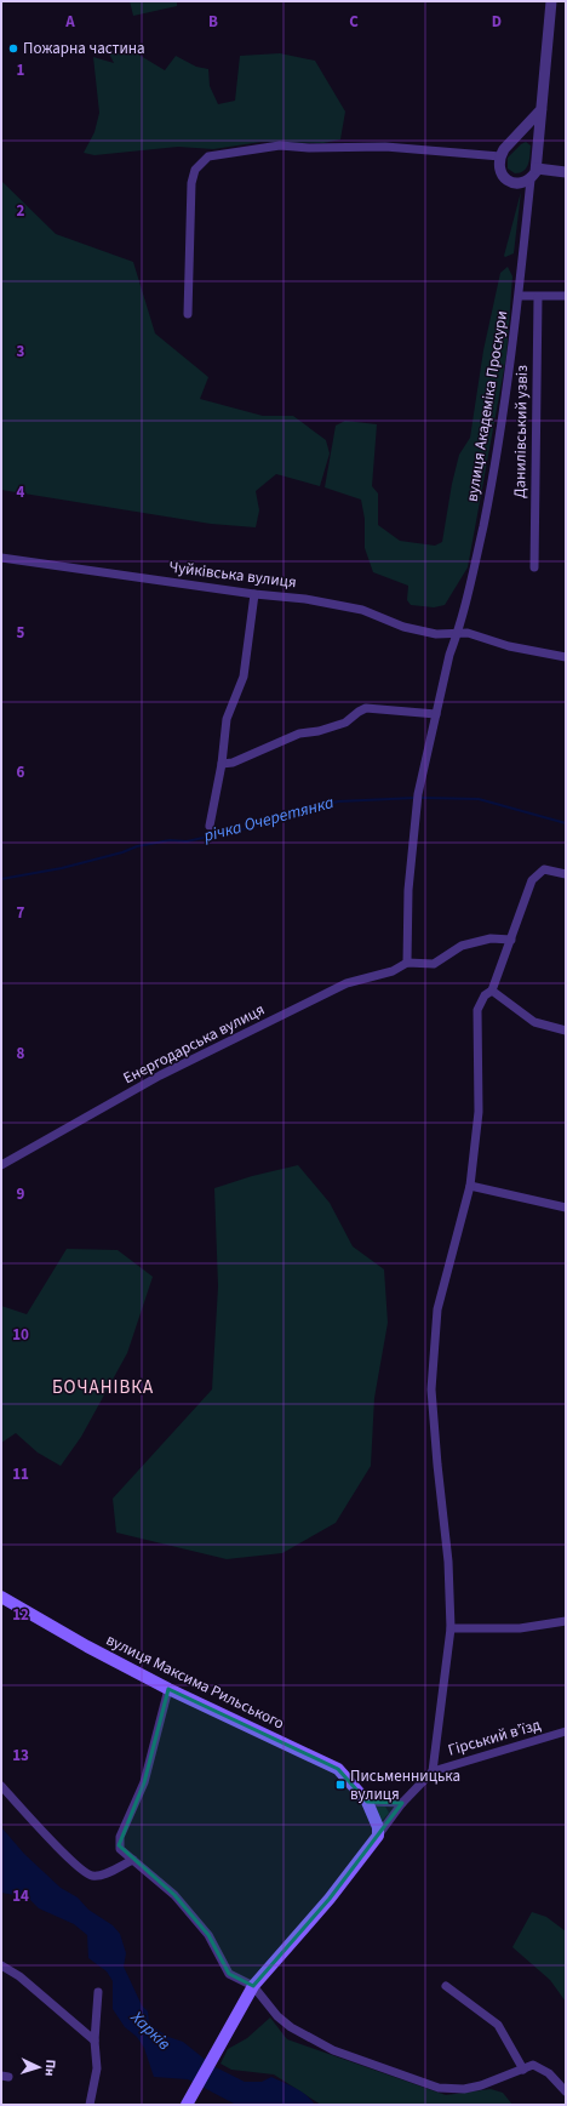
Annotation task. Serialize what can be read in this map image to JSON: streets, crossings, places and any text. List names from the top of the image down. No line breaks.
{"streets":{"main road":["вулиця Максима Рильського"],"street":["вулиця Академіка Проскури","Данилівський узвіз","Чуйківська вулиця","Енергодарська вулиця","Гірський в’їзд"]},"crossings":[["вулиця Академіка Проскури","Чуйківська вулиця"]],"districts":["БОЧАНІВКА"],"water":["річка Очеретянка","Харків"],"places":{"other":["Пожарна частина"],"transit":["Письменницька вулиця"]},"north":"right","grid":{"columns":["A","B","C","D"],"rows":["1","2","3","4","5","6","7","8","9","10","11","12","13","14"]}}
